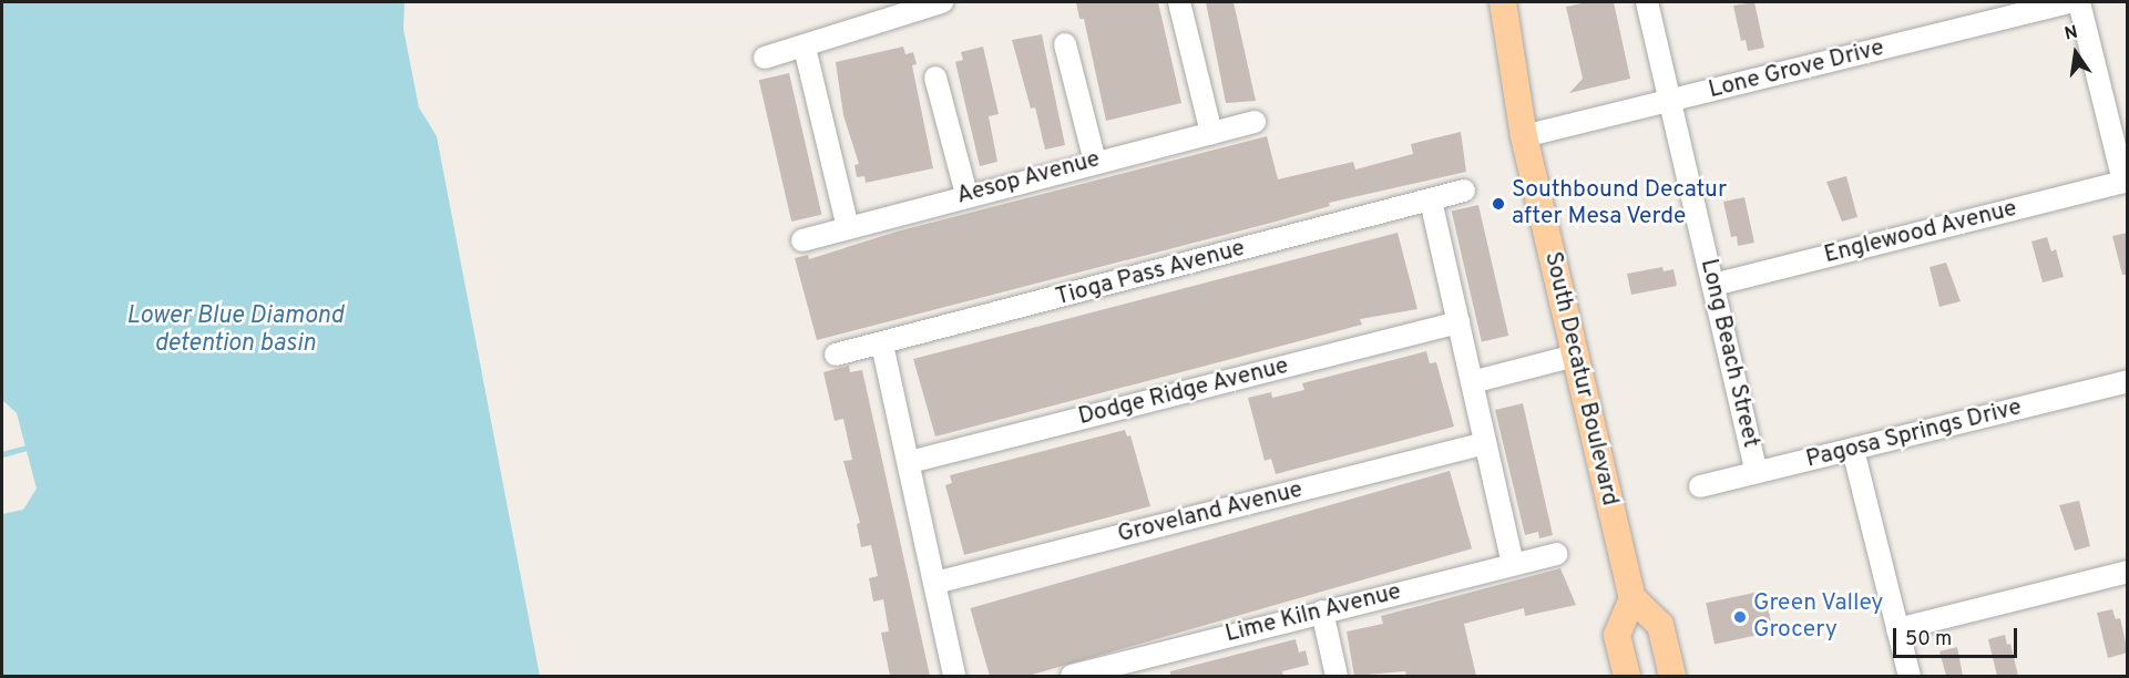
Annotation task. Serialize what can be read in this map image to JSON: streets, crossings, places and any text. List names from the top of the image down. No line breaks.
{"streets":{"main road":["South Decatur Boulevard"],"street":["Lone Grove Drive","Aesop Avenue","Englewood Avenue","Tioga Pass Avenue","Long Beach Street","Dodge Ridge Avenue","Pagosa Springs Drive","Groveland Avenue","Lime Kiln Avenue"]},"crossings":[["Lone Grove Drive","Long Beach Street"],["Lone Grove Drive","South Decatur Boulevard"],["Englewood Avenue","Long Beach Street"],["Long Beach Street","Pagosa Springs Drive"]],"water":["Lower Blue Diamond detention basin"],"places":["Southbound Decatur after Mesa Verde","Green Valley Grocery"],"scale_bar":"50 m","north":"top"}
